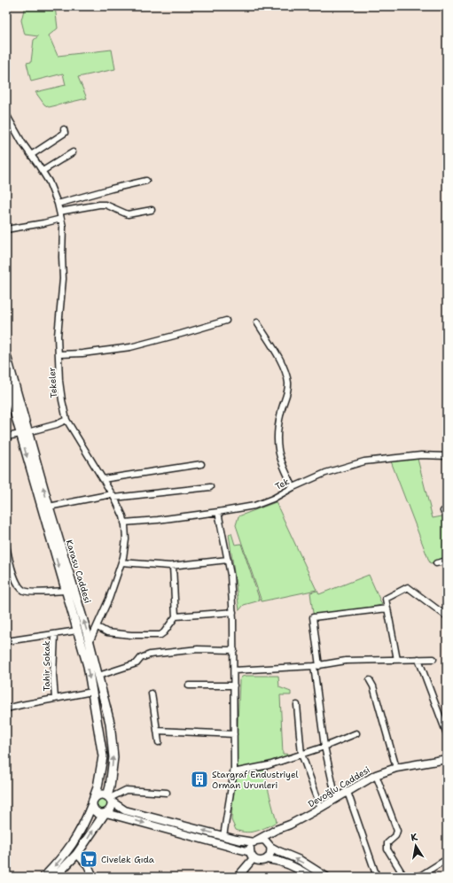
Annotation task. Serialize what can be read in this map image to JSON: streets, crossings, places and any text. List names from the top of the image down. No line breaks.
{"streets":{"main road":["Karasu Caddesi"],"street":["Tekeler","Tek","Tahir Sokak","Devoğlu Caddesi"]},"crossings":[["Tekeler","Tek"],["Tekeler","Karasu Caddesi"]],"places":{"building":["Stargraf Endustriyel Orman Urunleri"],"supermarket":["Civelek Gıda"]},"north":"top"}
